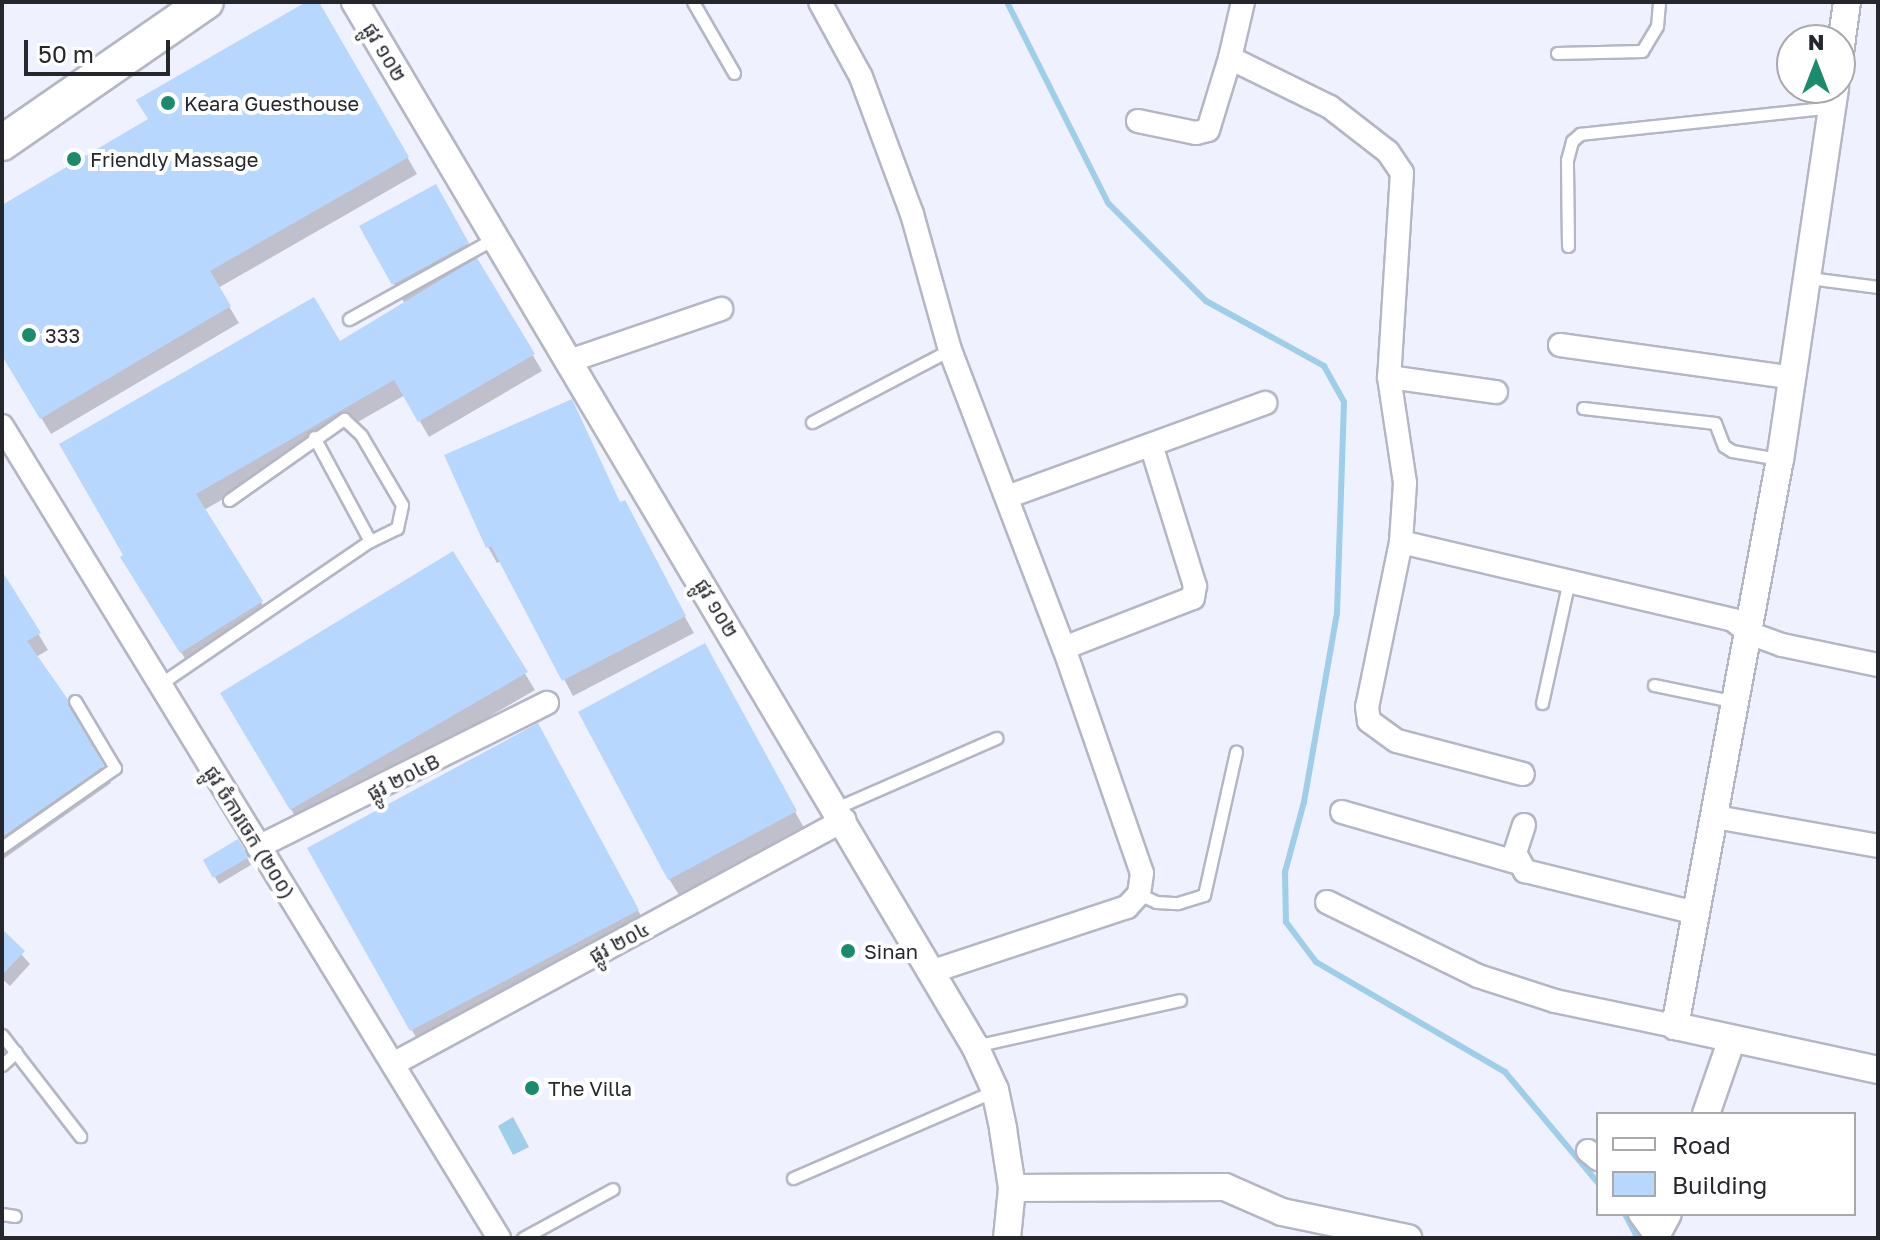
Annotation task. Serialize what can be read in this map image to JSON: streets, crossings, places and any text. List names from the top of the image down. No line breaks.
{"streets":{"street":["ផ្លូវ ១០២","ផ្លូវ ២០៤B","ផ្លូវ ចំការចេក (២០០)","ផ្លូវ ២០៤"]},"crossings":[["ផ្លូវ ១០២","ផ្លូវ ២០៤"],["ផ្លូវ ២០៤B","ផ្លូវ ចំការចេក (២០០)"],["ផ្លូវ ចំការចេក (២០០)","ផ្លូវ ២០៤"]],"places":["Keara Guesthouse","Friendly Massage","333","Sinan","The Villa"],"legend":["Road","Building"],"scale_bar":"50 m","north":"top"}
